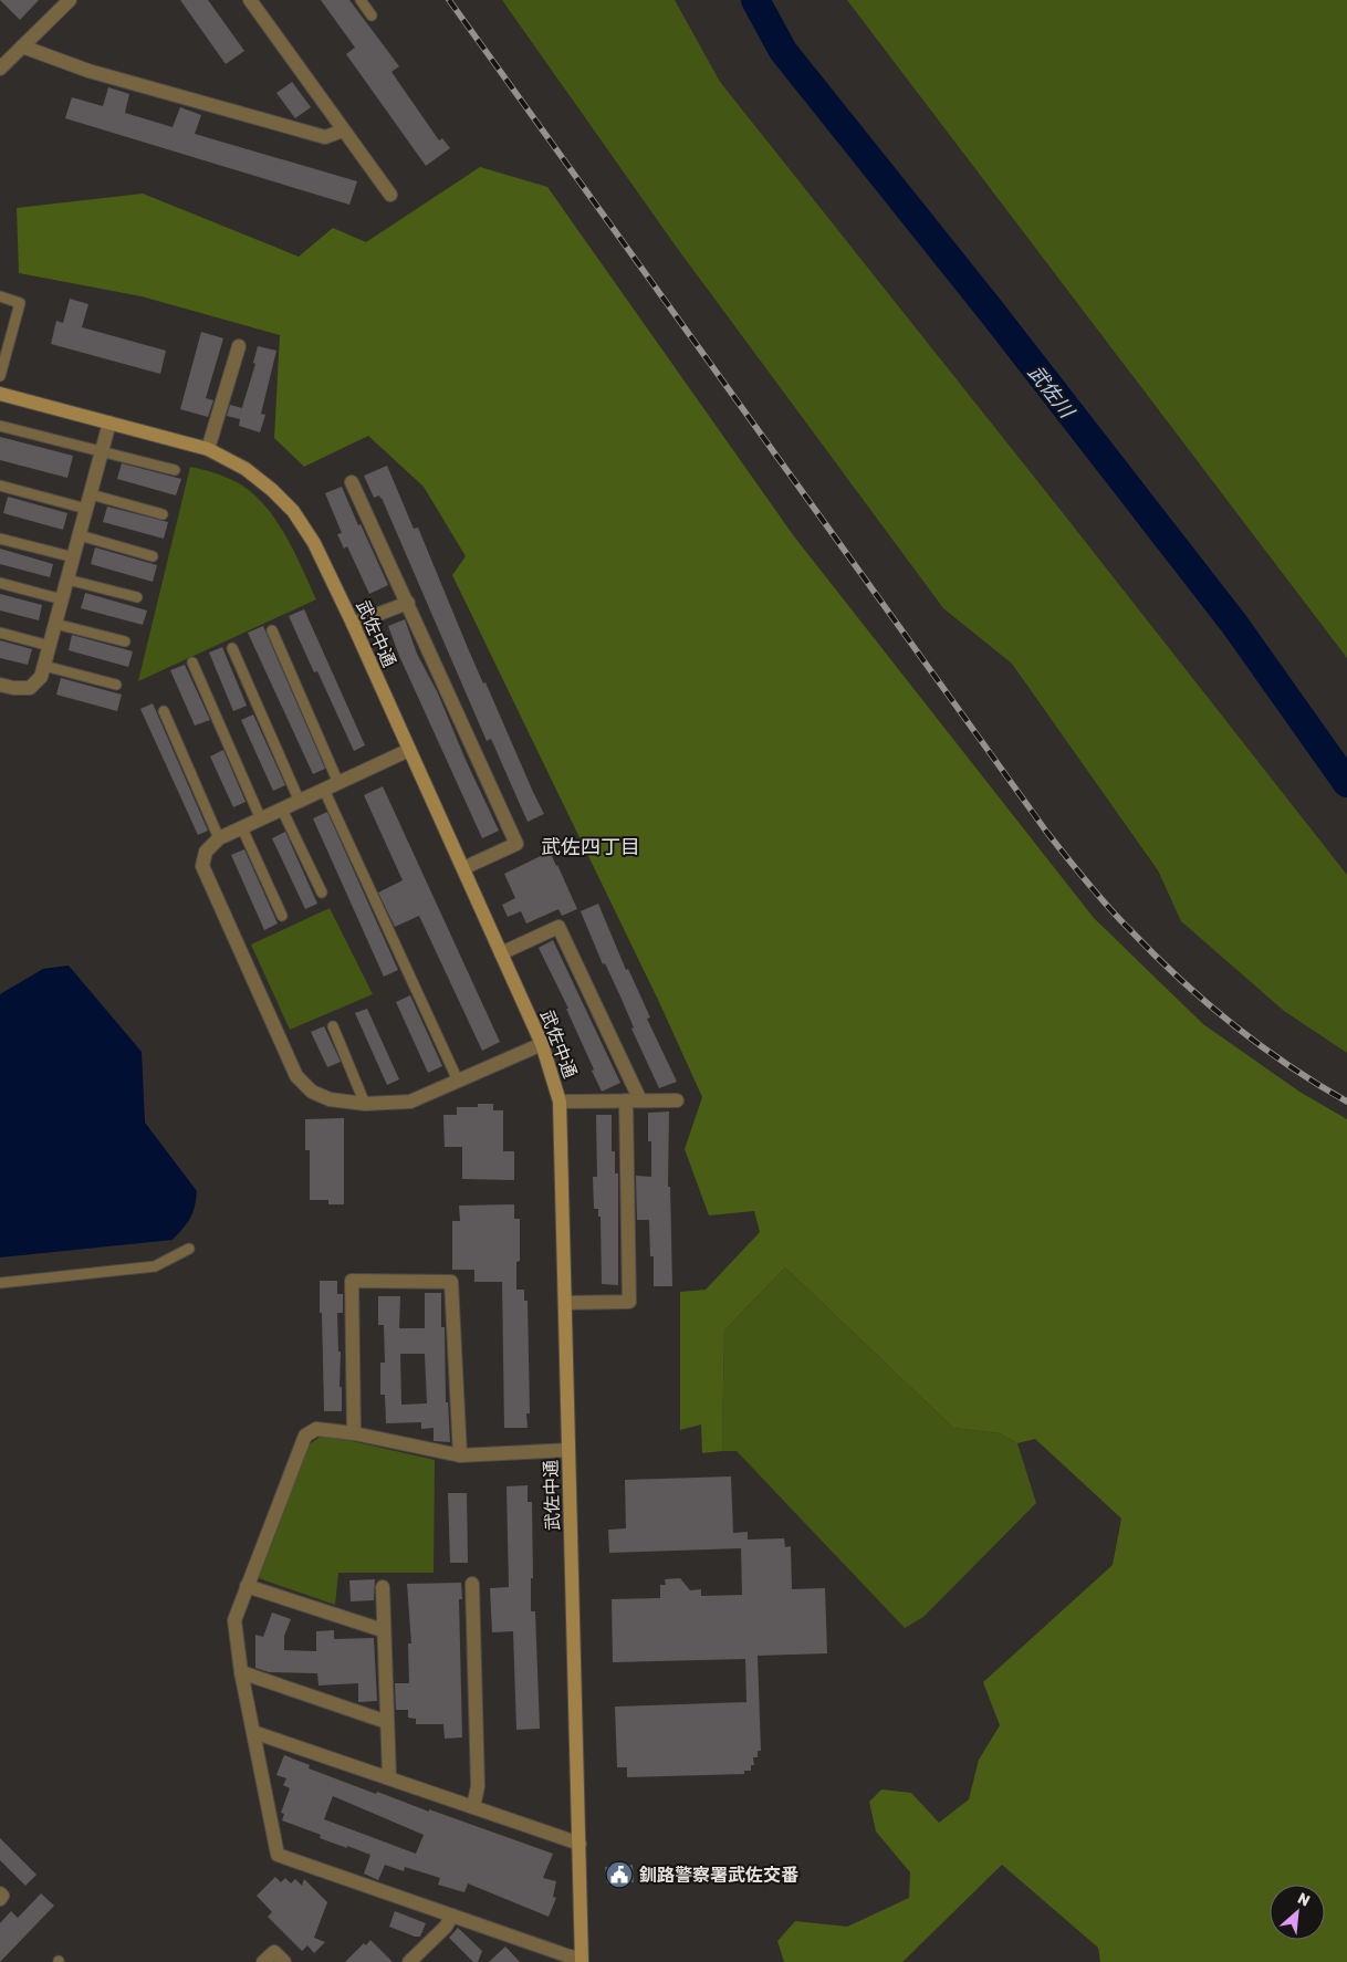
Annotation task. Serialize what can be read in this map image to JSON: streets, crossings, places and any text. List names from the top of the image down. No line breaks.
{"streets":{"street":["武佐中通"]},"districts":["武佐四丁目"],"water":["武佐川"],"places":{"public building":["釧路警察署武佐交番"]},"north":"top right"}
